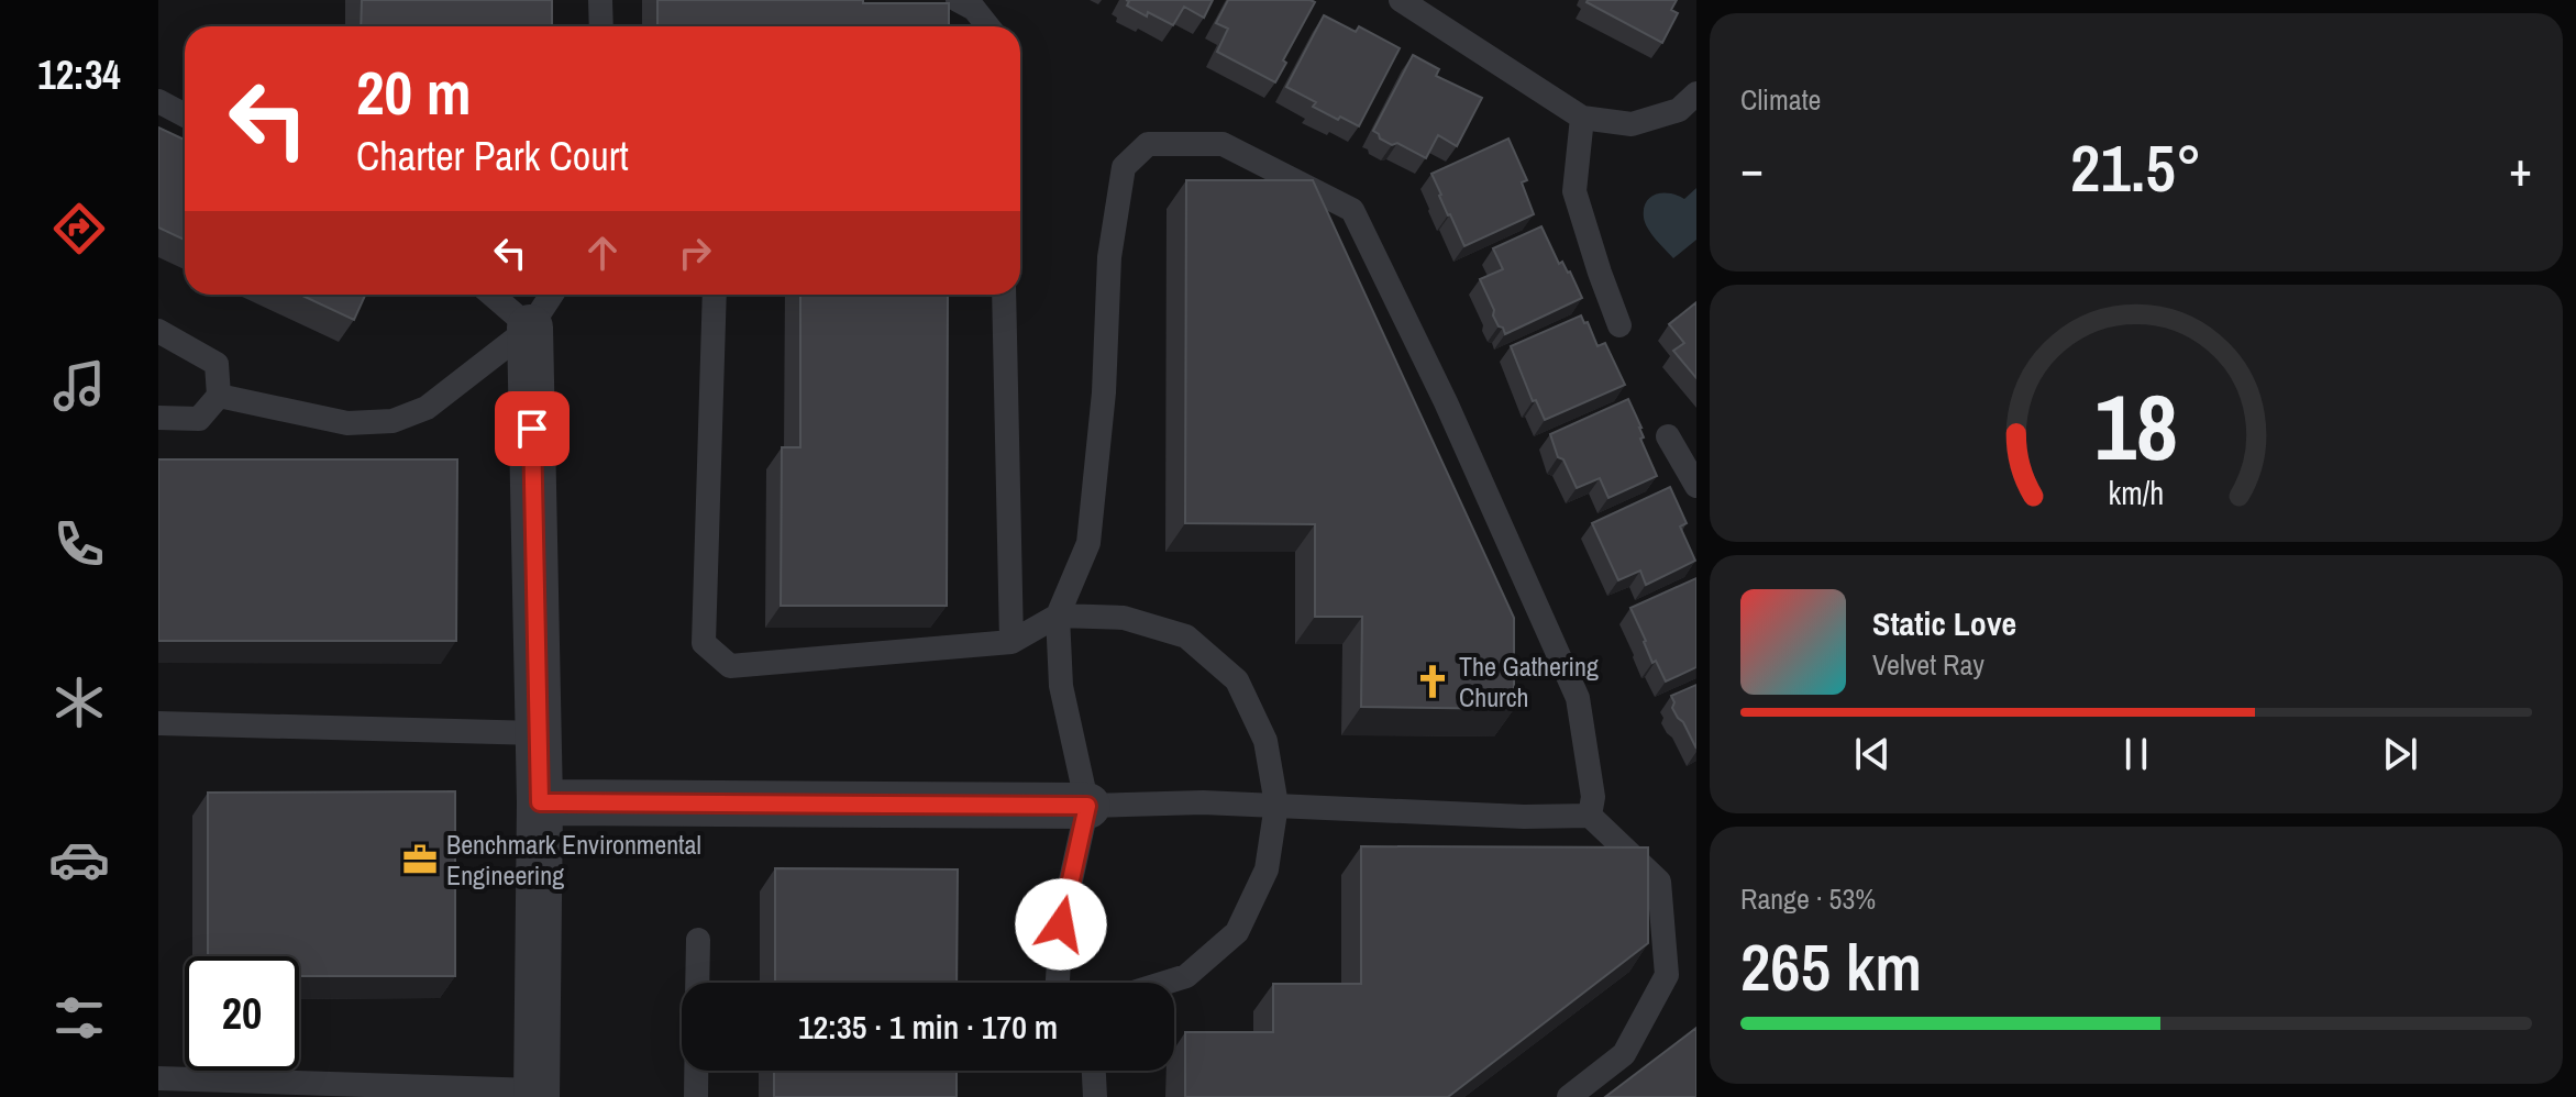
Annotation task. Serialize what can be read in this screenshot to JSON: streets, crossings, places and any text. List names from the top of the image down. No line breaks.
{"places":{"church":["The Gathering Church"],"office":["Benchmark Environmental Engineering"]},"page":{"tabs":"12:34","tile":["Climate",["Range · 53%","265 km"]],"turn":["20 m","Charter Park Court"],"heat":["−","21.5°","+"],"song":["Static Love","Velvet Ray"],"limit":"20","trip":"12:35 · 1 min · 170 m","gauge":["18","km/h"]}}
